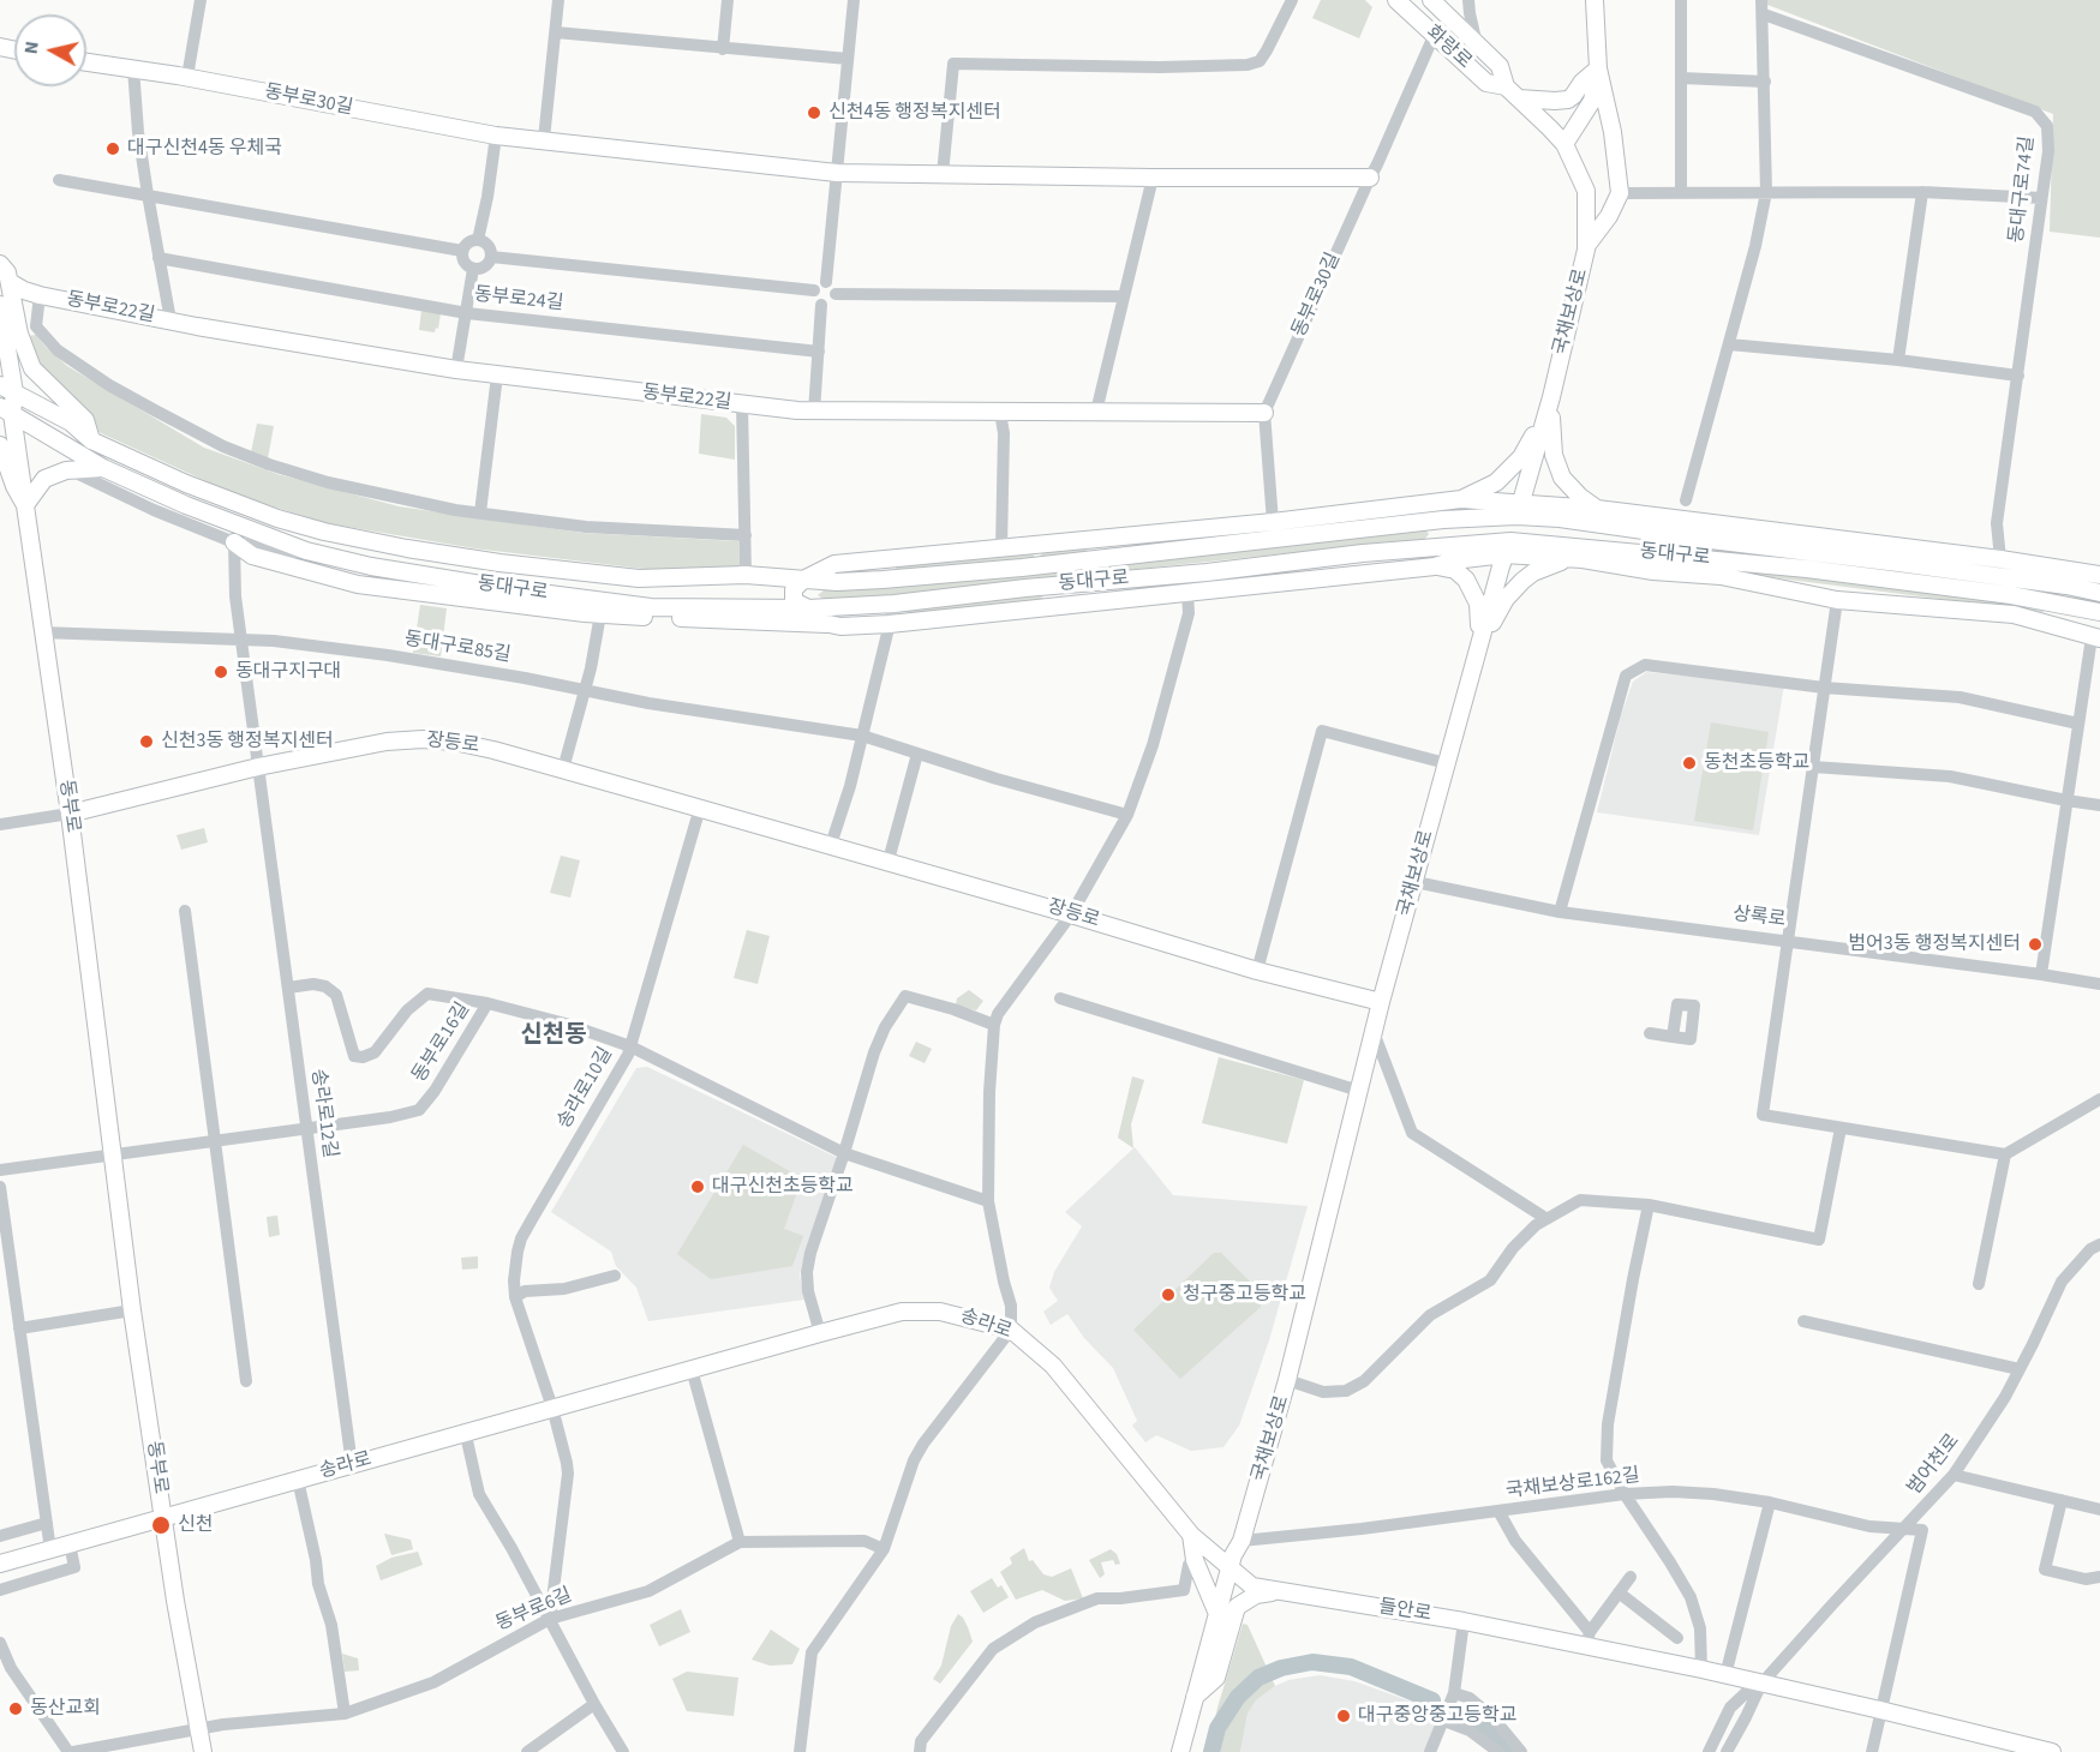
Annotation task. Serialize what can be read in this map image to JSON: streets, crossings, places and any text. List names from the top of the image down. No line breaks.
{"streets":{"main road":["화랑로","동부로30길","동부로22길","국채보상로","동대구로","장등로","동부로","송라로","들안로"],"street":["동대구로74길","동부로24길","동대구로85길","상록로","동부로16길","송라로10길","송라로12길","범어천로","국채보상로162길","동부로6길"]},"crossings":[["화랑로","동부로30길"],["화랑로","국채보상로"],["동부로30길","동부로22길"],["동대구로74길","동대구로"],["국채보상로","동대구로"],["국채보상로","장등로"],["국채보상로","상록로"],["국채보상로","송라로"],["국채보상로","국채보상로162길"],["국채보상로","들안로"],["동대구로","동부로"],["동대구로85길","동부로"],["동대구로85길","송라로12길"],["장등로","동부로"],["장등로","송라로10길"],["장등로","송라로12길"],["동부로","동부로16길"],["동부로","송라로"],["동부로","동부로6길"],["동부로16길","송라로10길"],["동부로16길","송라로12길"],["송라로10길","송라로"],["송라로10길","동부로6길"],["송라로12길","송라로"],["송라로","들안로"],["범어천로","국채보상로162길"],["범어천로","들안로"]],"districts":["신천동"],"places":["신천4동 행정복지센터","대구신천4동 우체국","동대구지구대","신천3동 행정복지센터","동천초등학교","범어3동 행정복지센터","대구신천초등학교","청구중고등학교","신천","동산교회","대구중앙중고등학교"],"north":"left"}
